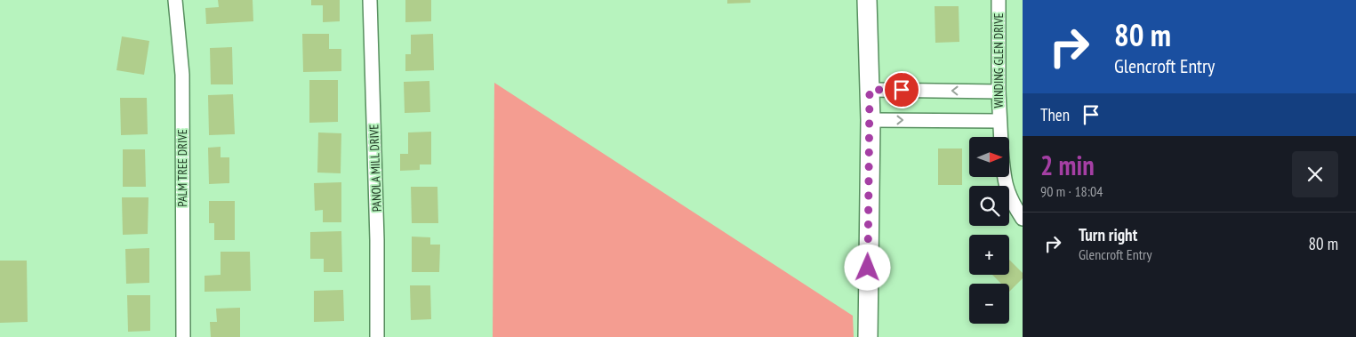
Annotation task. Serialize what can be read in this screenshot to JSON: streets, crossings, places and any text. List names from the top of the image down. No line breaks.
{"streets":{"street":["WINDING GLEN DRIVE","PALM TREE DRIVE","PANOLA MILL DRIVE"]},"north":"right","page":{"turn":["80 m","Glencroft Entry"],"then":"Then","heading":["2 min","90 m · 18:04"],"map_buttons":["+","−"],"list":[{"name":"Turn right","note":"Glencroft Entry","value":"80 m"}]}}
